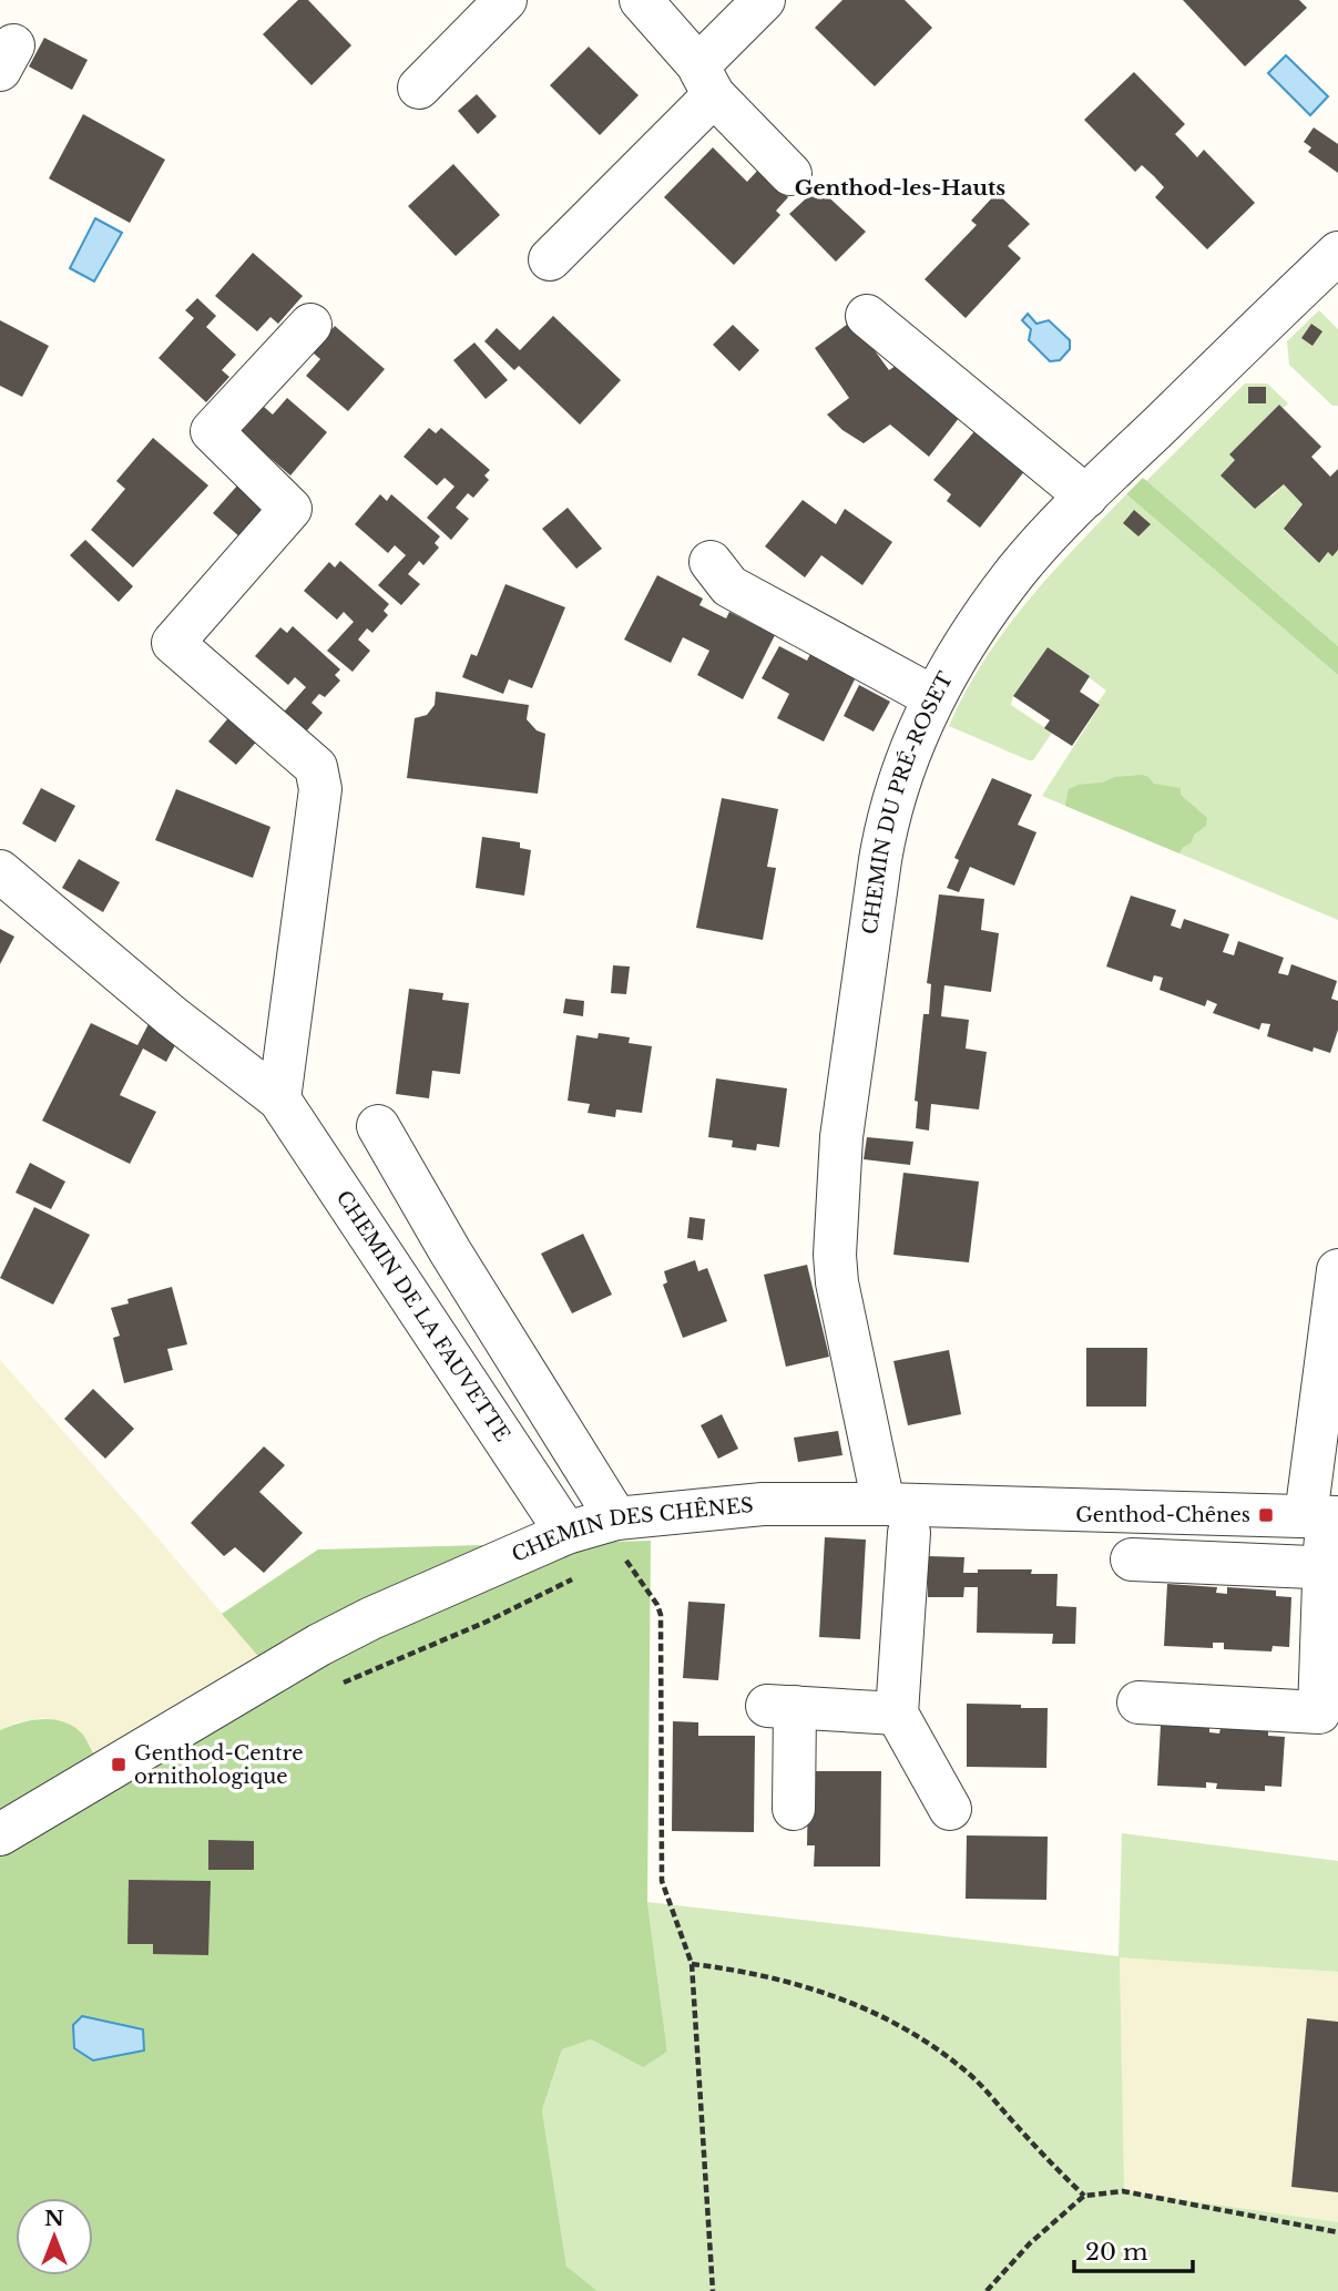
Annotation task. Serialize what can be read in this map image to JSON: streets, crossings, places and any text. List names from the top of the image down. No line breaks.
{"streets":{"street":["CHEMIN DU PRÉ-ROSET","CHEMIN DE LA FAUVETTE","CHEMIN DES CHÊNES"]},"crossings":[["CHEMIN DU PRÉ-ROSET","CHEMIN DES CHÊNES"],["CHEMIN DE LA FAUVETTE","CHEMIN DES CHÊNES"]],"districts":["Genthod-les-Hauts"],"places":{"transit":["Genthod-Chênes","Genthod-Centre ornithologique"]},"scale_bar":"20 m","north":"top"}
